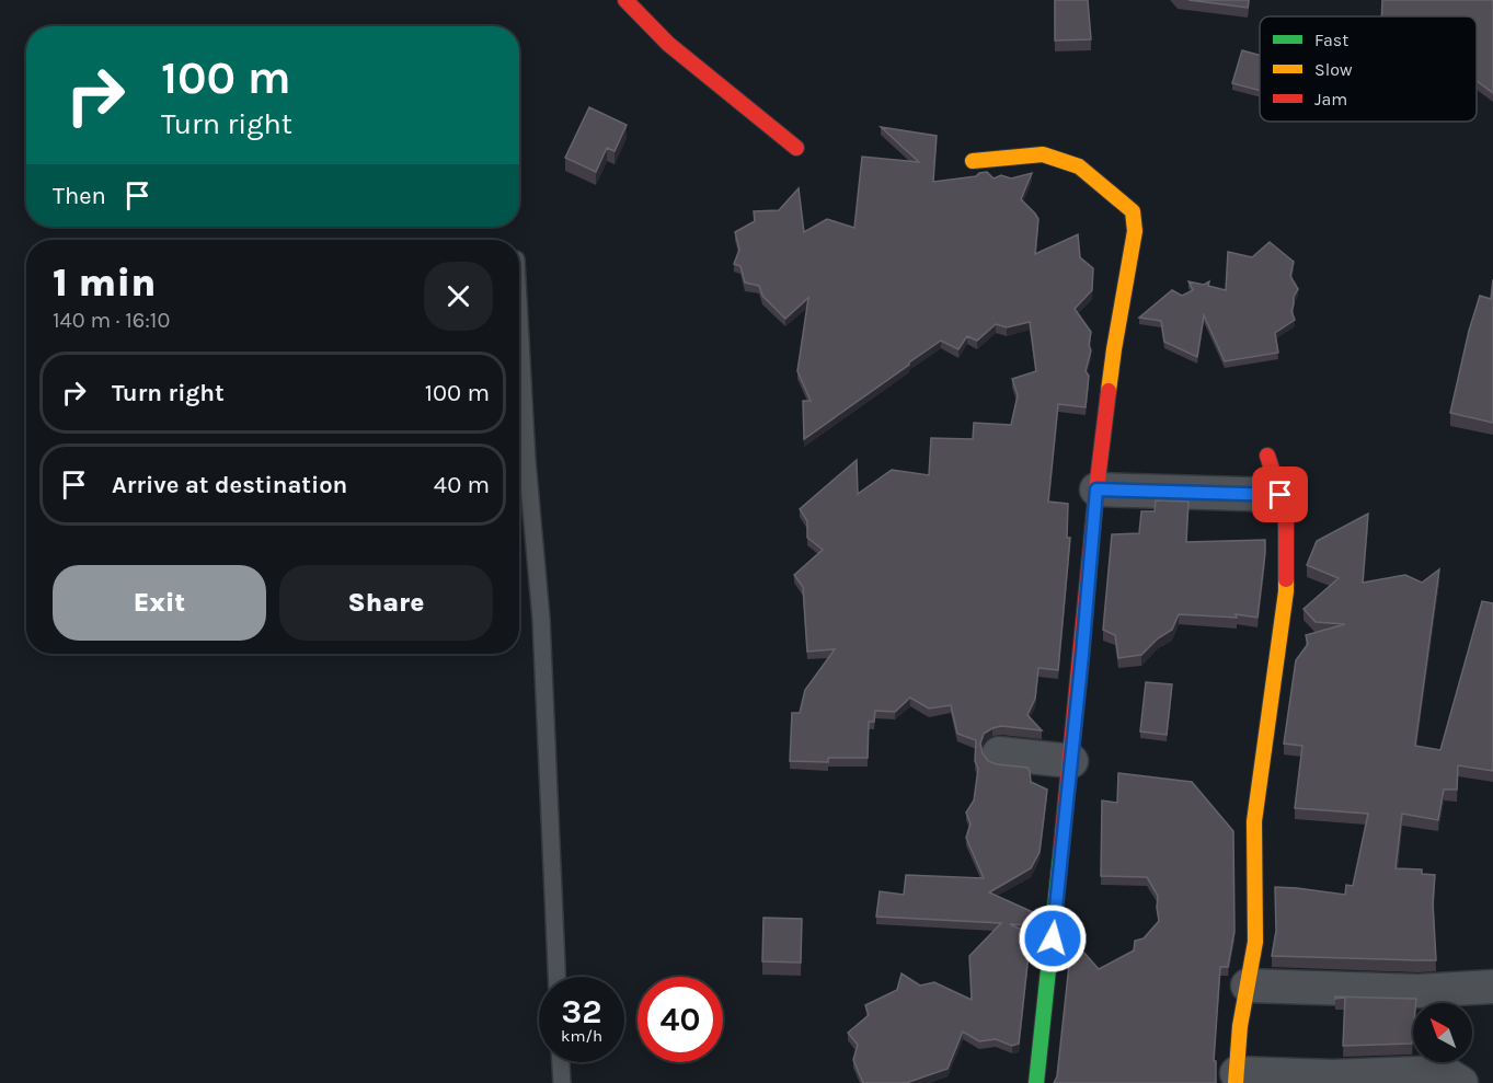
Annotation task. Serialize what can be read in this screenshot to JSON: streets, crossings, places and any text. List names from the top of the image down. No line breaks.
{"legend":["Fast","Slow","Jam"],"north":"top left","page":{"turn":["100 m","Turn right"],"then":"Then","heading":["1 min","140 m · 16:10"],"list":[{"name":"Turn right","value":"100 m"},{"name":"Arrive at destination","value":"40 m"}],"buttons":["Exit","Share"],"speed":"32 km/h","limit":"40"}}
